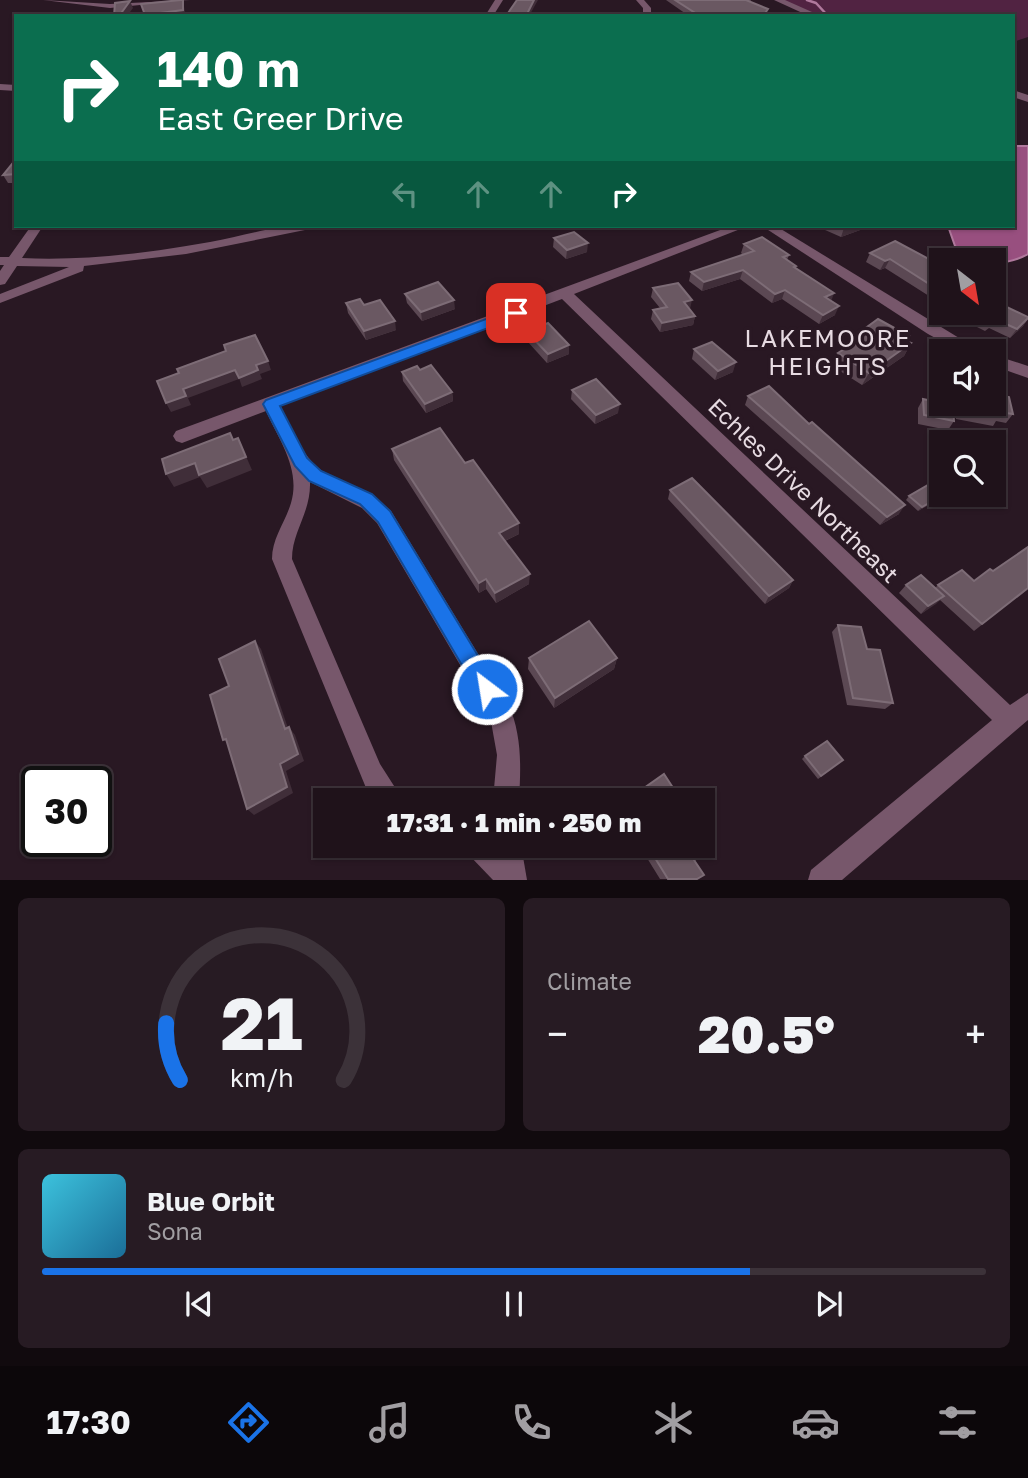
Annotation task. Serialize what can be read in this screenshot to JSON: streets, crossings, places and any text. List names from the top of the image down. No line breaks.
{"streets":{"street":["Echles Drive Northeast"]},"districts":["LAKEMOORE HEIGHTS"],"north":"bottom right","page":{"turn":["140 m","East Greer Drive"],"limit":"30","trip":"17:31 · 1 min · 250 m","tile":"Climate","heat":["−","20.5°","+"],"song":["Blue Orbit","Sona"],"tabs":"17:30","gauge":["21","km/h"]}}
